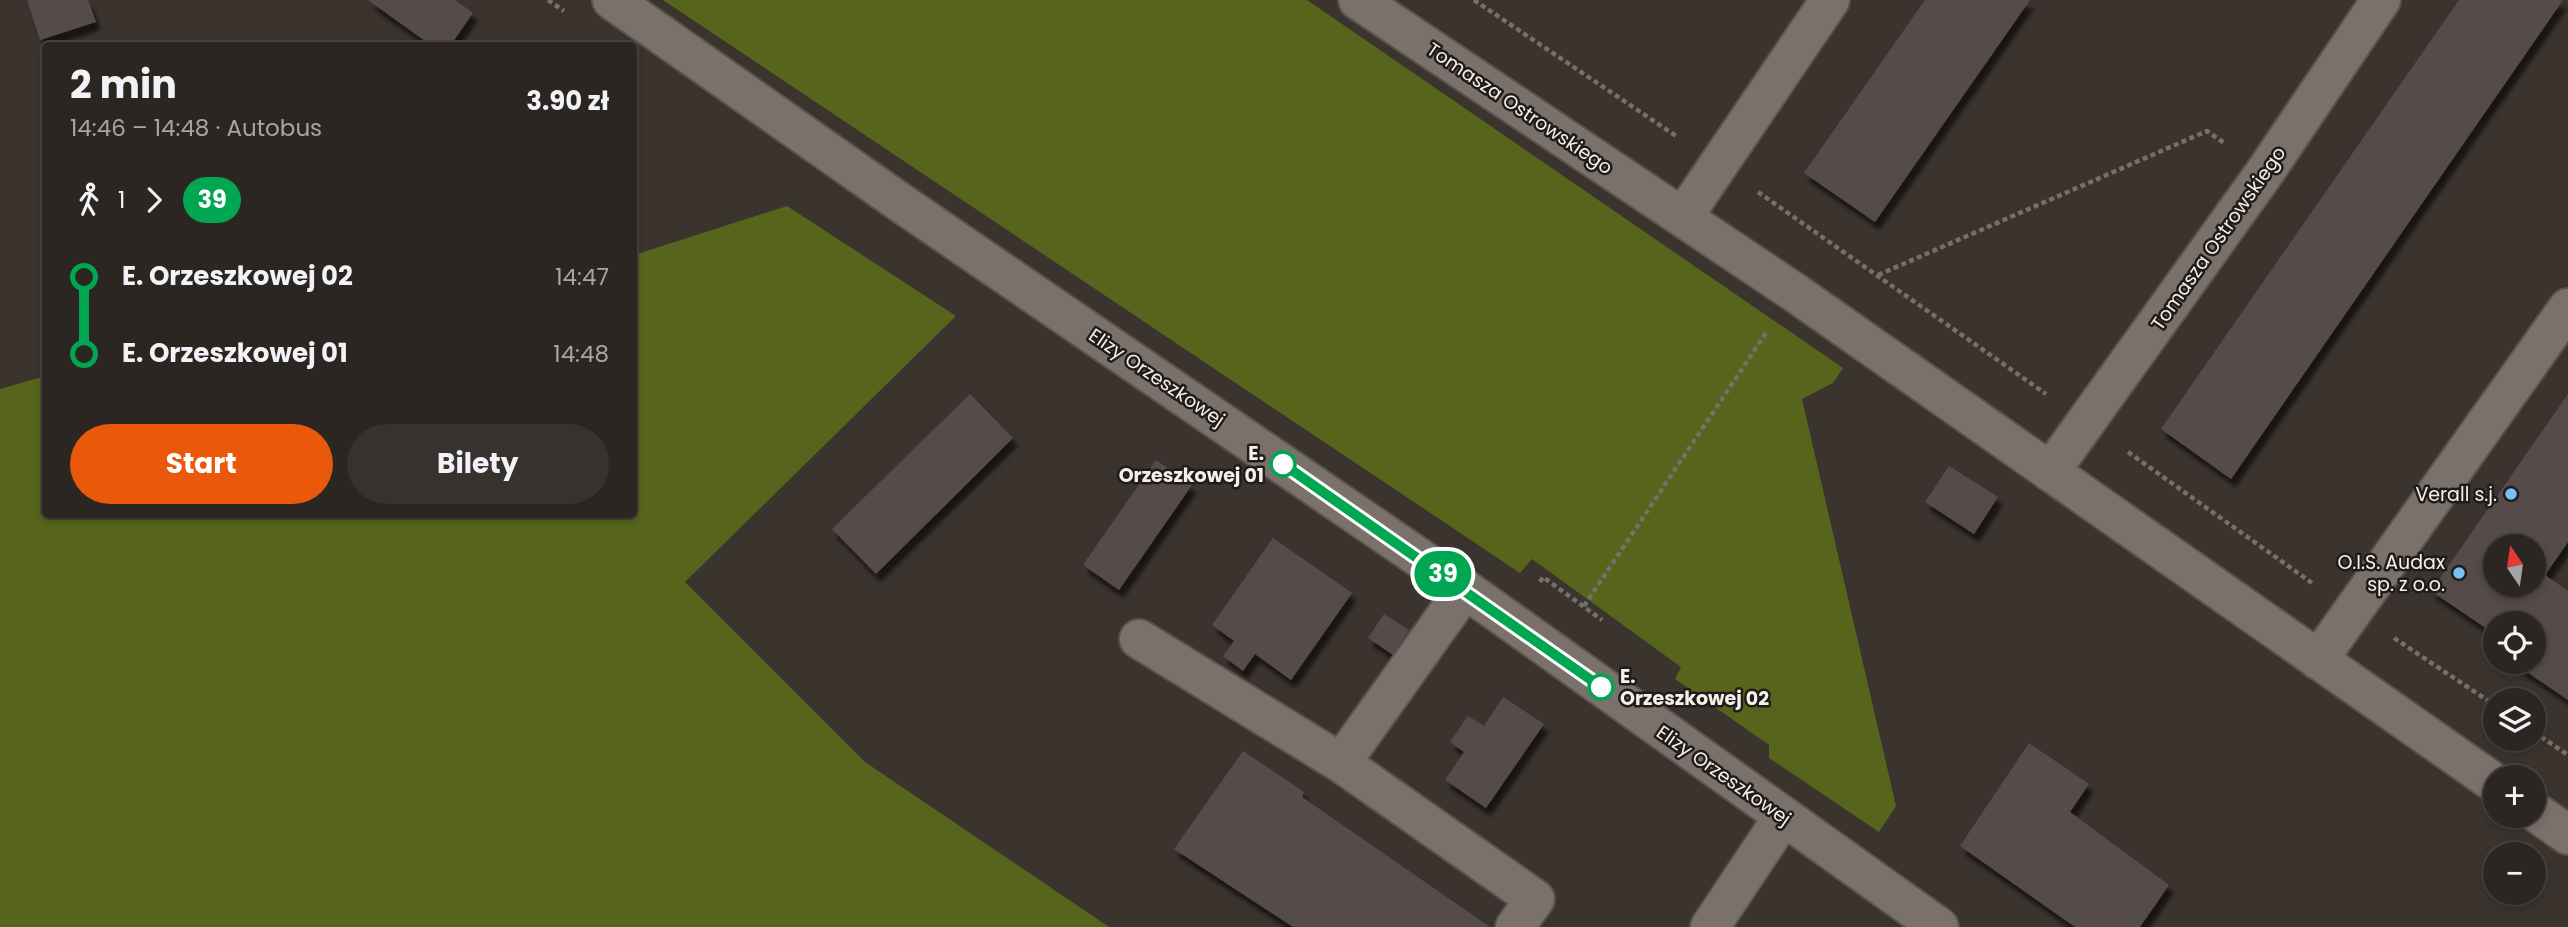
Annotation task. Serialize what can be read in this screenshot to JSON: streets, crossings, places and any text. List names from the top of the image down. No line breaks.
{"streets":{"street":["Tomasza Ostrowskiego","Elizy Orzeszkowej"]},"places":["E. Orzeszkowej 01","Verall s.j.","O.I.S. Audax sp. z o.o.","E. Orzeszkowej 02"],"lines":["bus line 39"],"north":"top","page":{"on_map":"39","heading":["2 min","14:46 – 14:48 · Autobus","3.90 zł"],"legs":["1","39"],"list":[{"name":"E. Orzeszkowej 02","value":"14:47"},{"name":"E. Orzeszkowej 01","value":"14:48"}],"buttons":["Start","Bilety"],"map_buttons":["+","−"]}}
